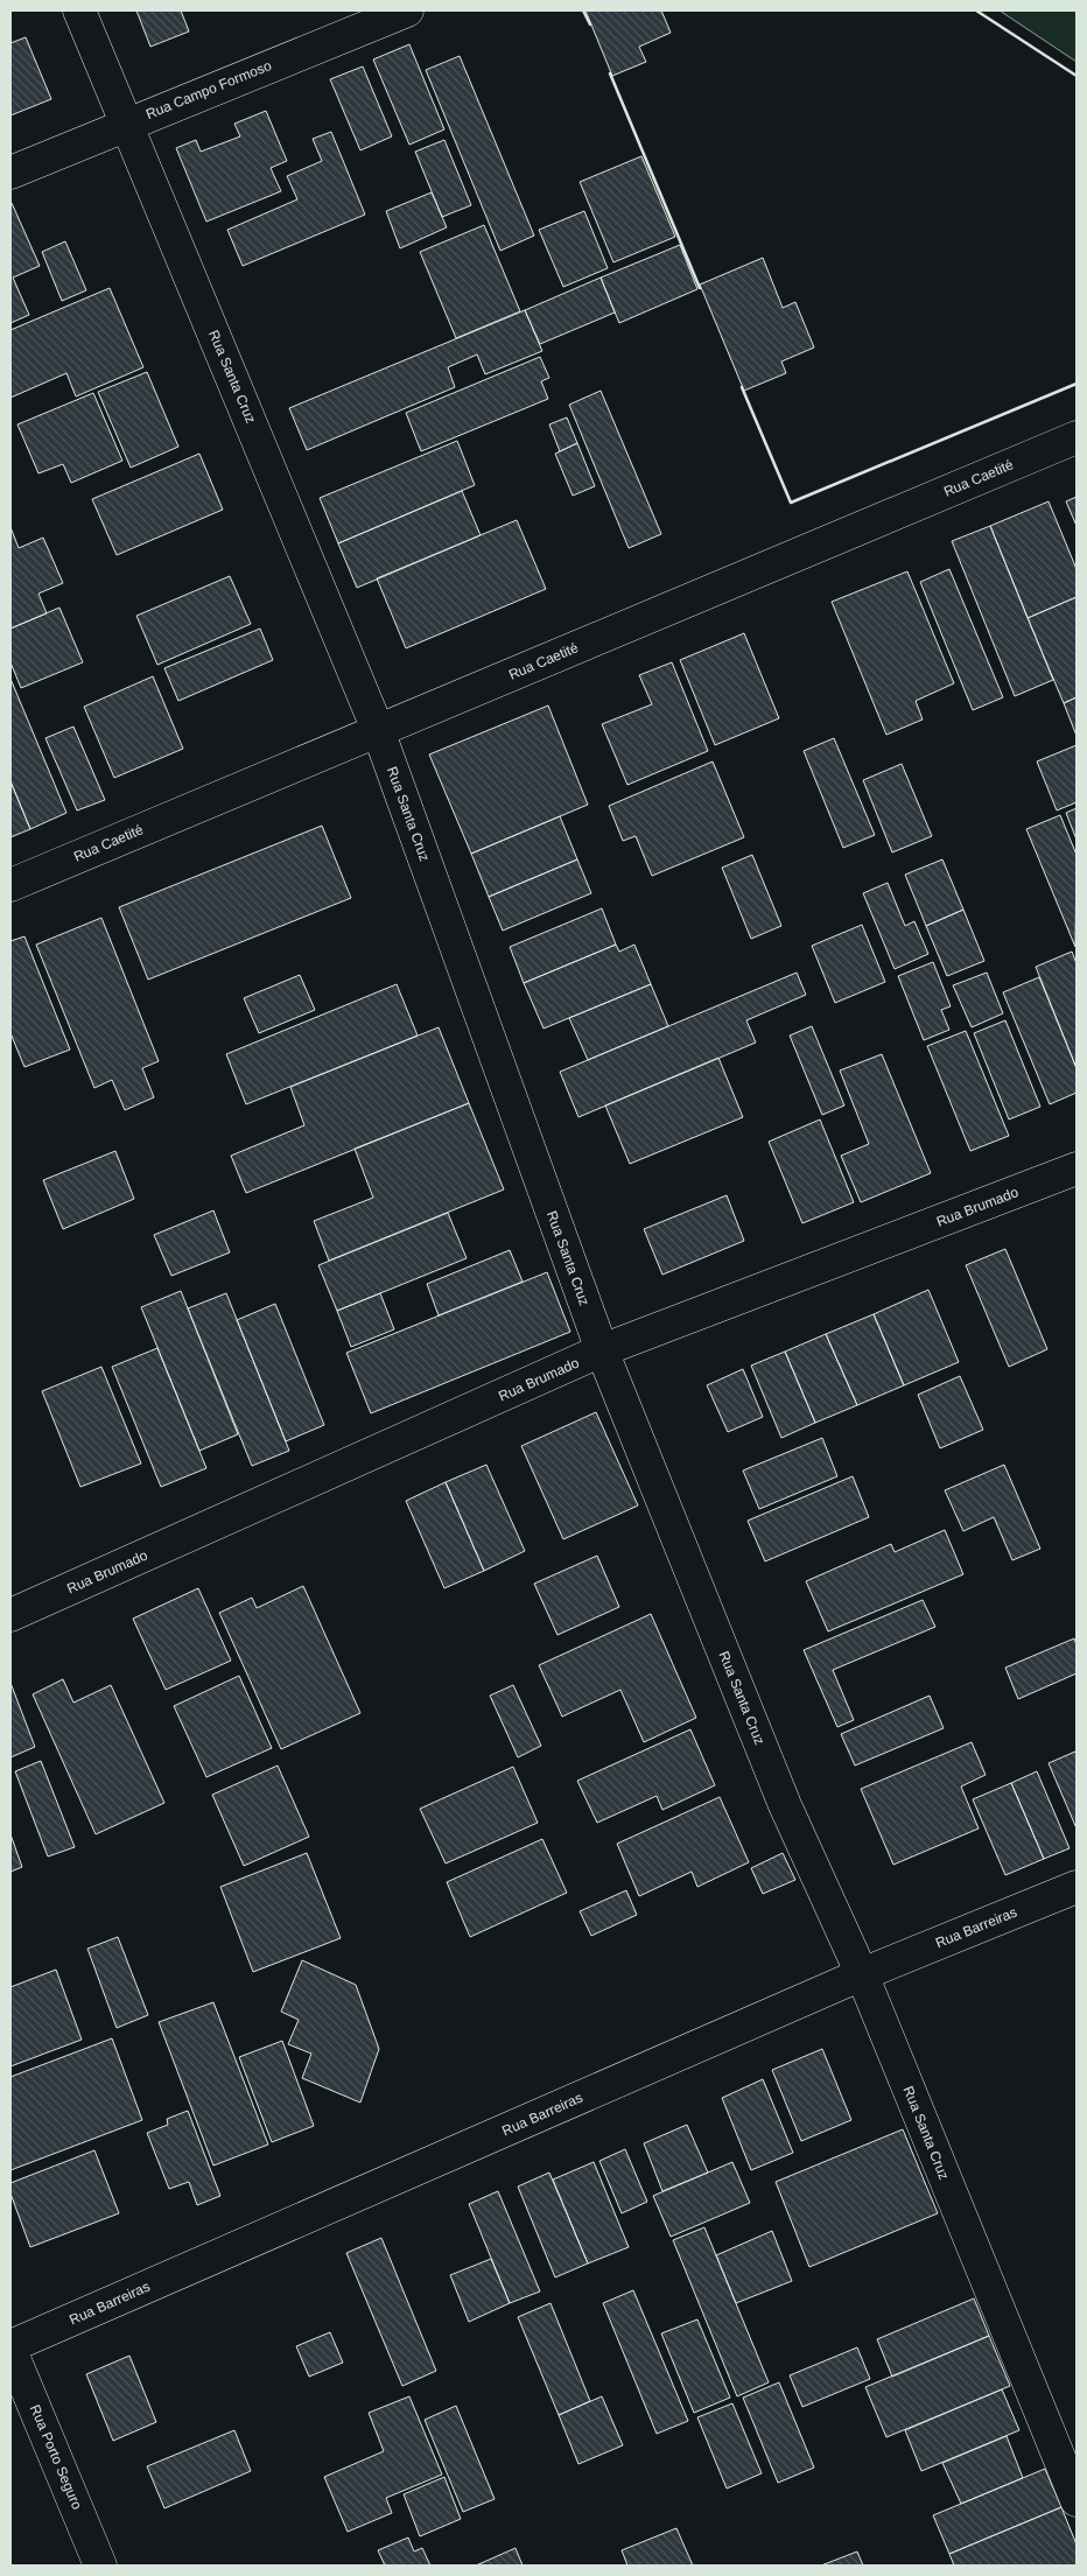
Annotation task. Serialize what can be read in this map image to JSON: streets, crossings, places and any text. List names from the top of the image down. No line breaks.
{"streets":{"street":["Rua Campo Formoso","Rua Santa Cruz","Rua Caetité","Rua Brumado","Rua Barreiras","Rua Porto Seguro"]},"crossings":[["Rua Campo Formoso","Rua Santa Cruz"],["Rua Santa Cruz","Rua Caetité"],["Rua Santa Cruz","Rua Brumado"],["Rua Santa Cruz","Rua Barreiras"],["Rua Barreiras","Rua Porto Seguro"]]}
